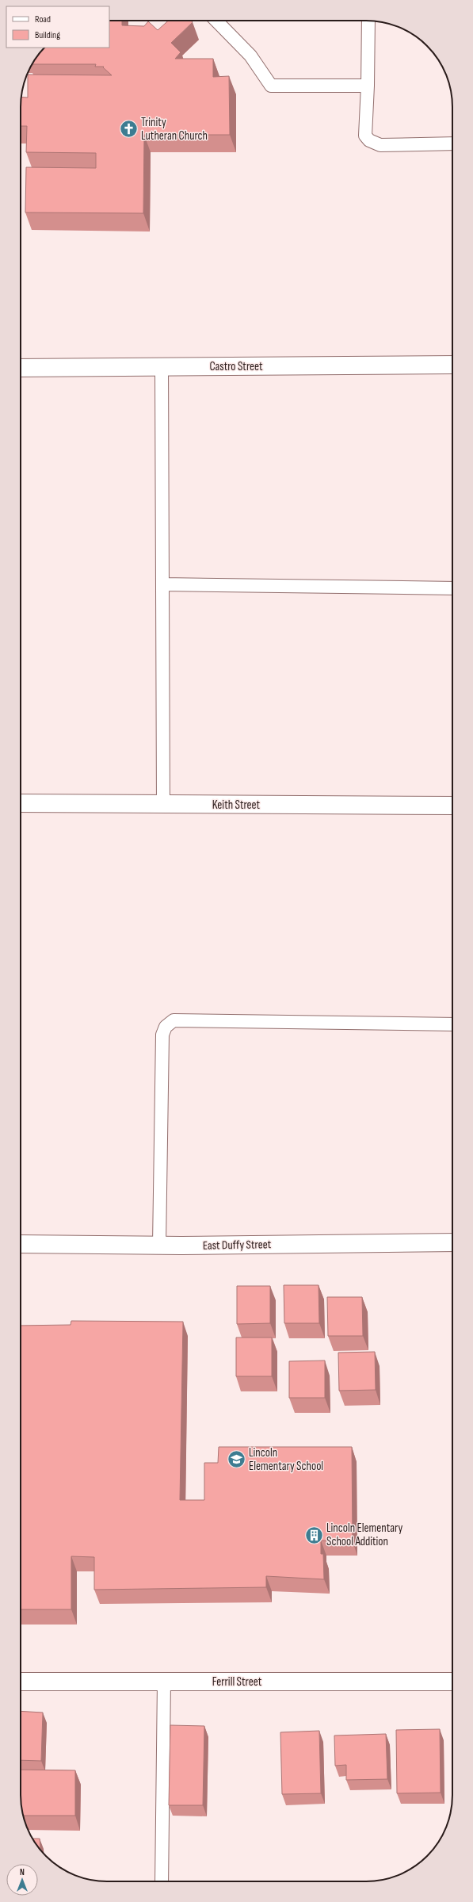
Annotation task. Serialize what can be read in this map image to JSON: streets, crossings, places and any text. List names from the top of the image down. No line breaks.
{"streets":{"street":["Castro Street","Keith Street","East Duffy Street","Ferrill Street"]},"places":{"church":["Trinity Lutheran Church"],"school or university":["Lincoln Elementary School"],"building":["Lincoln Elementary School Addition"]},"legend":["Road","Building"],"north":"top"}
